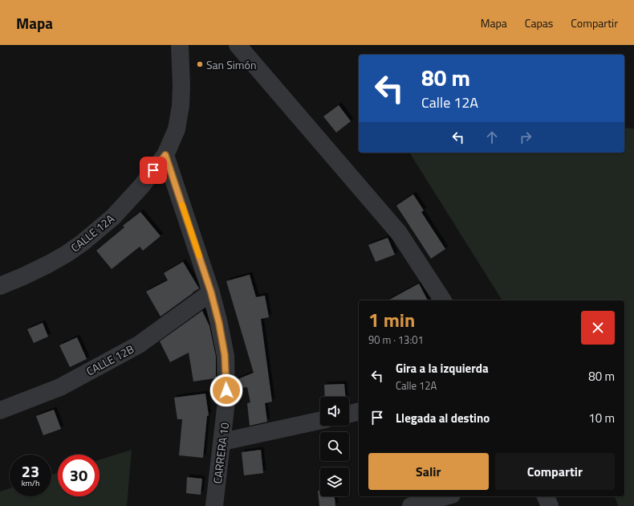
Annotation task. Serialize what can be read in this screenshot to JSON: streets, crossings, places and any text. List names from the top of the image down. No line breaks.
{"streets":{"street":["CALLE 12A","CALLE 12B","CARRERA 10"]},"crossings":[["CALLE 12A","CARRERA 10"],["CALLE 12B","CARRERA 10"]],"places":["San Simón"],"page":{"header":"Mapa","nav":["Mapa","Capas","Compartir"],"turn":["80 m","Calle 12A"],"heading":["1 min","90 m · 13:01"],"list":[{"name":"Gira a la izquierda","note":"Calle 12A","value":"80 m"},{"name":"Llegada al destino","value":"10 m"}],"buttons":["Salir","Compartir"],"speed":"23 km/h","limit":"30"}}
